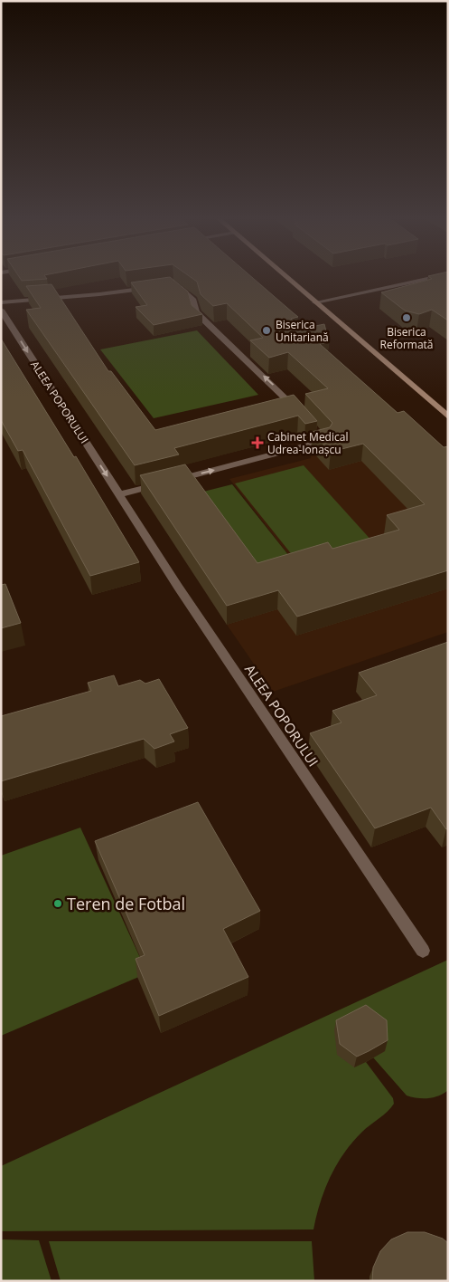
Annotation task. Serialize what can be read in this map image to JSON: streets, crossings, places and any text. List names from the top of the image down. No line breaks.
{"streets":{"street":["ALEEA POPORULUI"]},"places":{"other":["Biserica Reformată","Biserica Unitariană","Teren de Fotbal"],"health":["Cabinet Medical Udrea-Ionașcu"]}}
